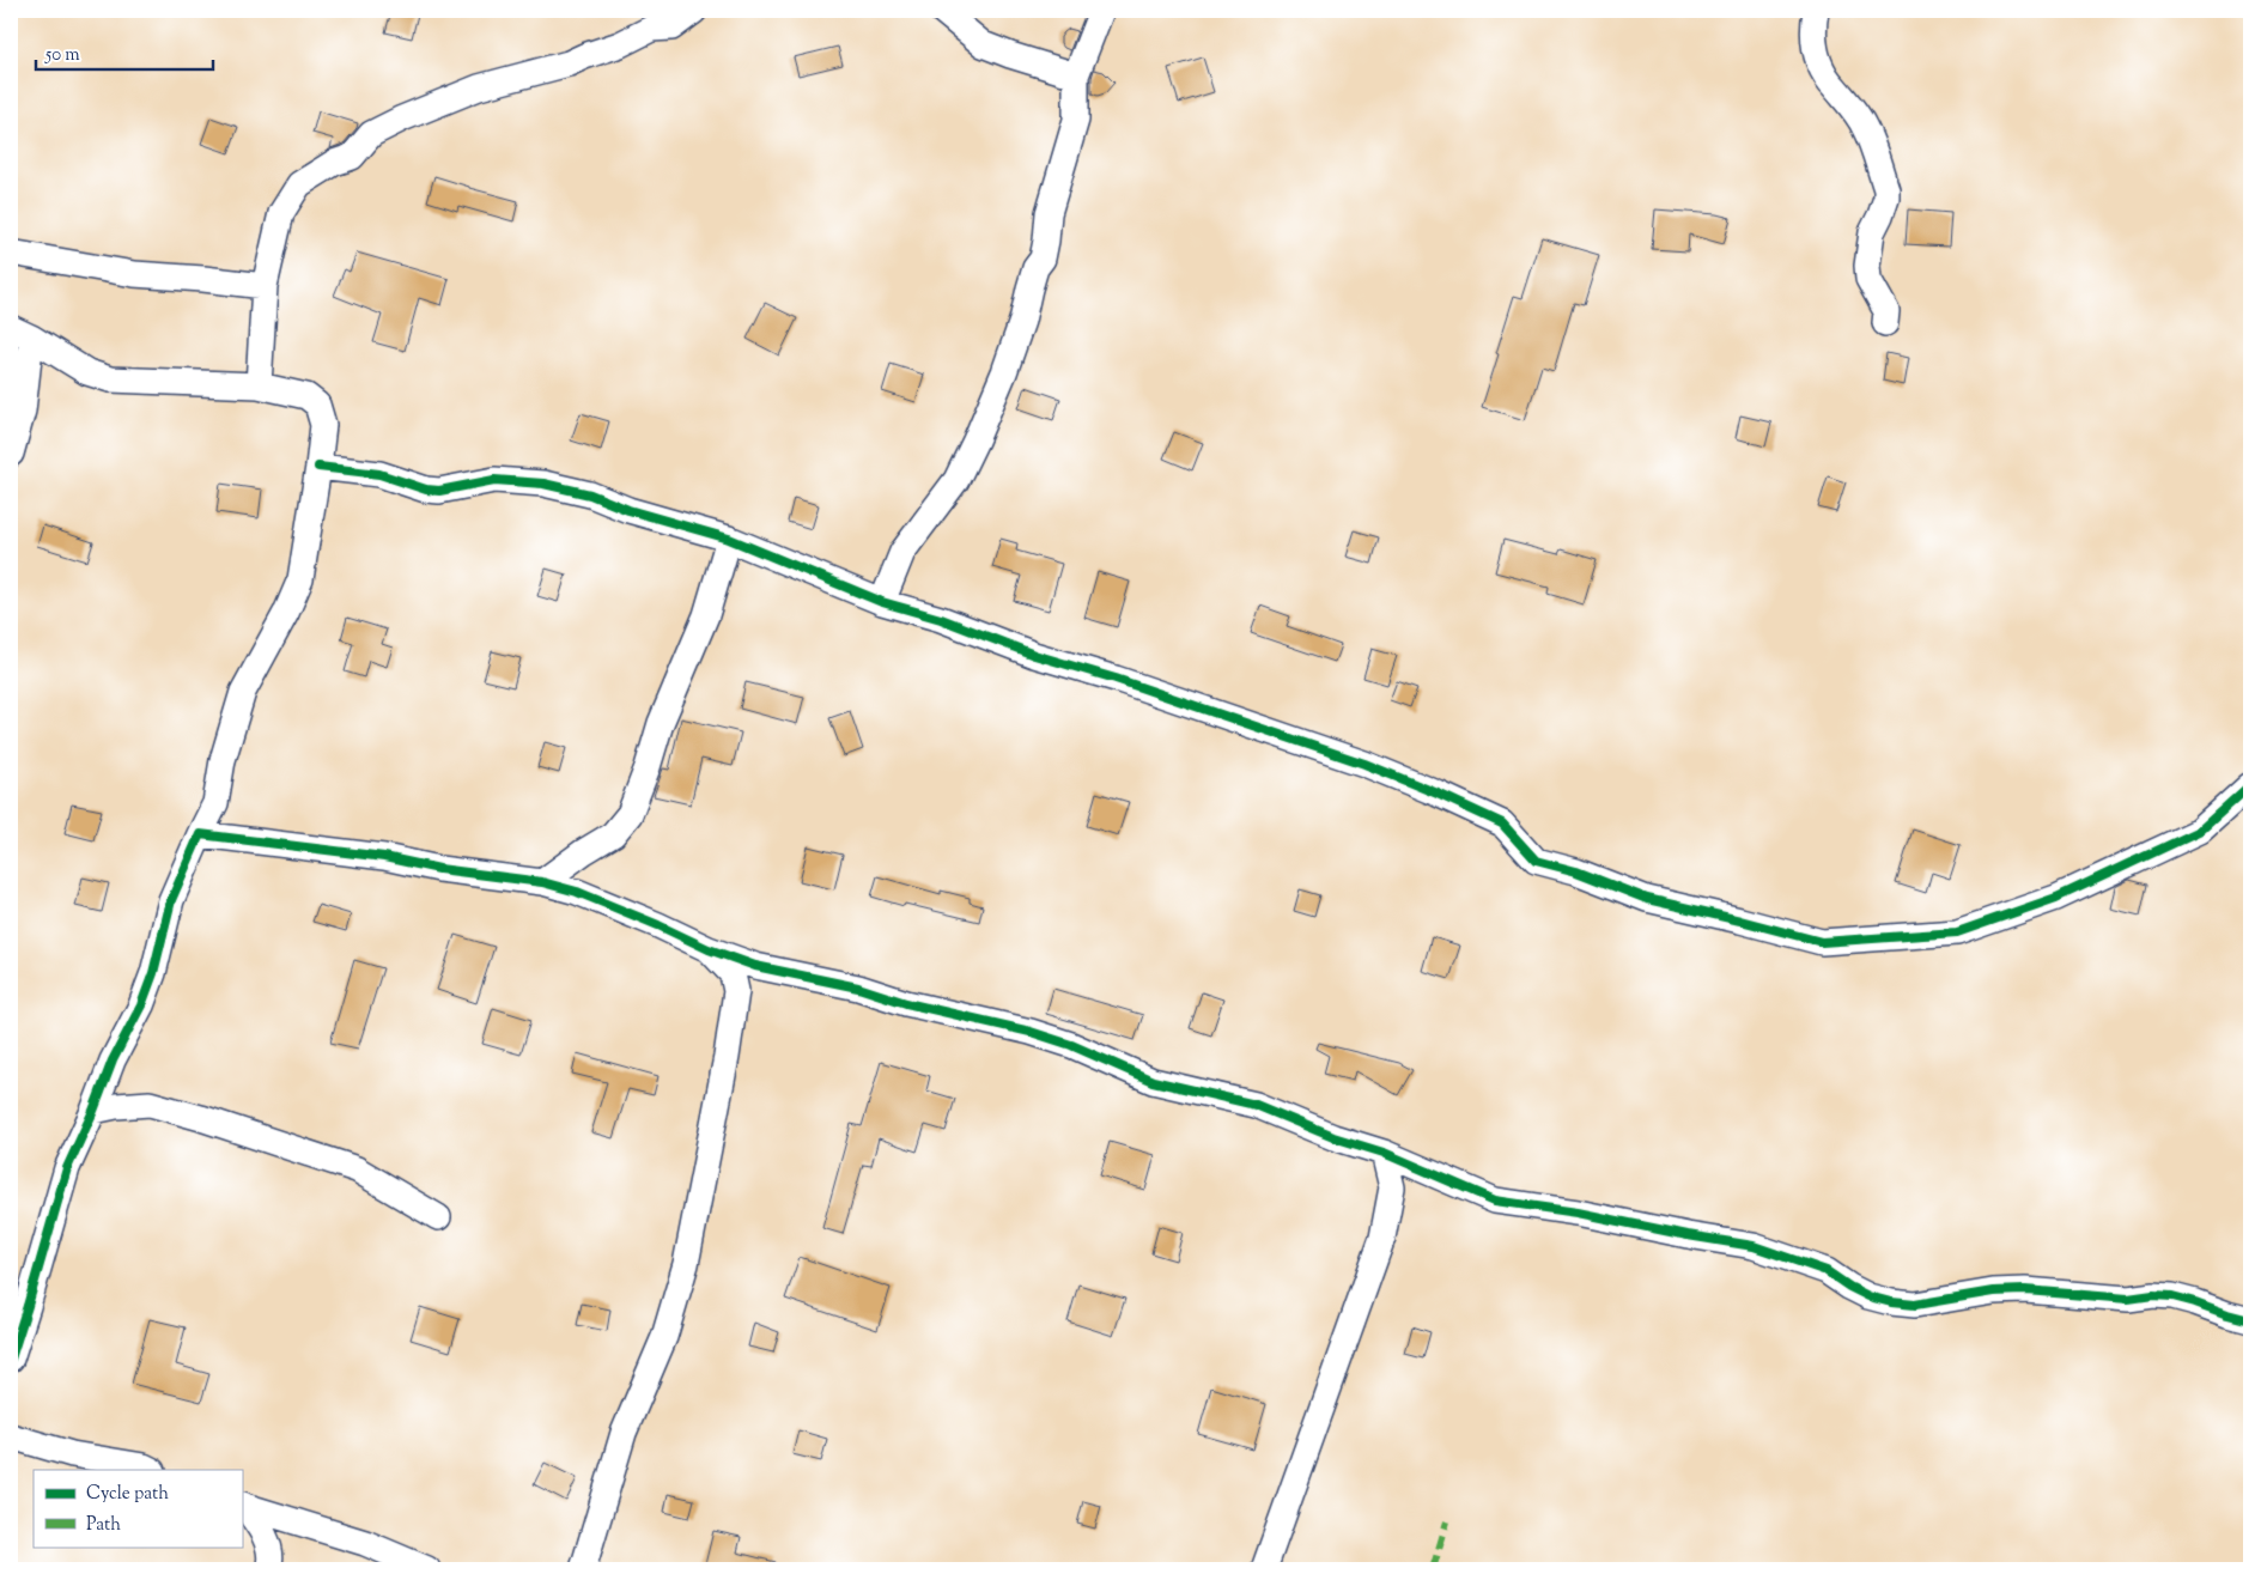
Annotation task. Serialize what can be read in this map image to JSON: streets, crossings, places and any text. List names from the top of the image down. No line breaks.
{"legend":["Cycle path","Path"],"scale_bar":"50 m"}
